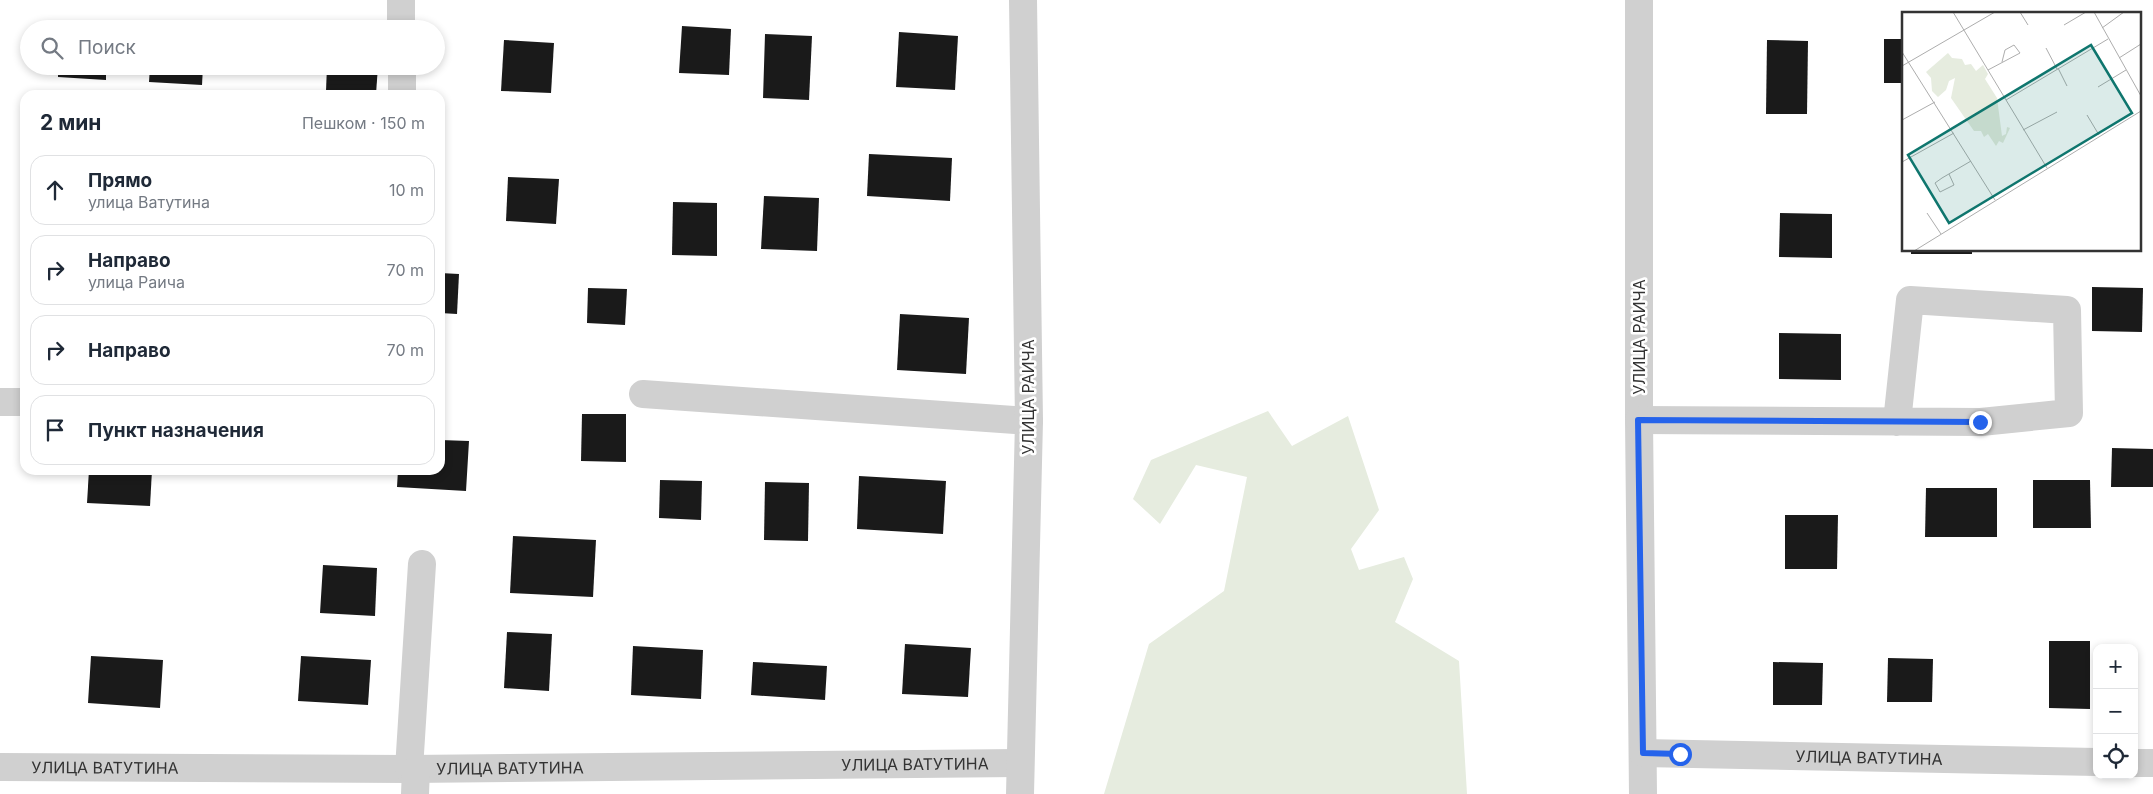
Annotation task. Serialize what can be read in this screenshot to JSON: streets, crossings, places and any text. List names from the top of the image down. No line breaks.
{"streets":{"street":["УЛИЦА РАИЧА","УЛИЦА ВАТУТИНА"]},"crossings":[["УЛИЦА РАИЧА","УЛИЦА ВАТУТИНА"]],"page":{"search":"Поиск","heading":["2 мин","Пешком · 150 m"],"list":[["Прямо","улица Ватутина","10 m"],["Направо","улица Раича","70 m"],["Направо","70 m"],"Пункт назначения"],"map_buttons":["+","−"]}}
